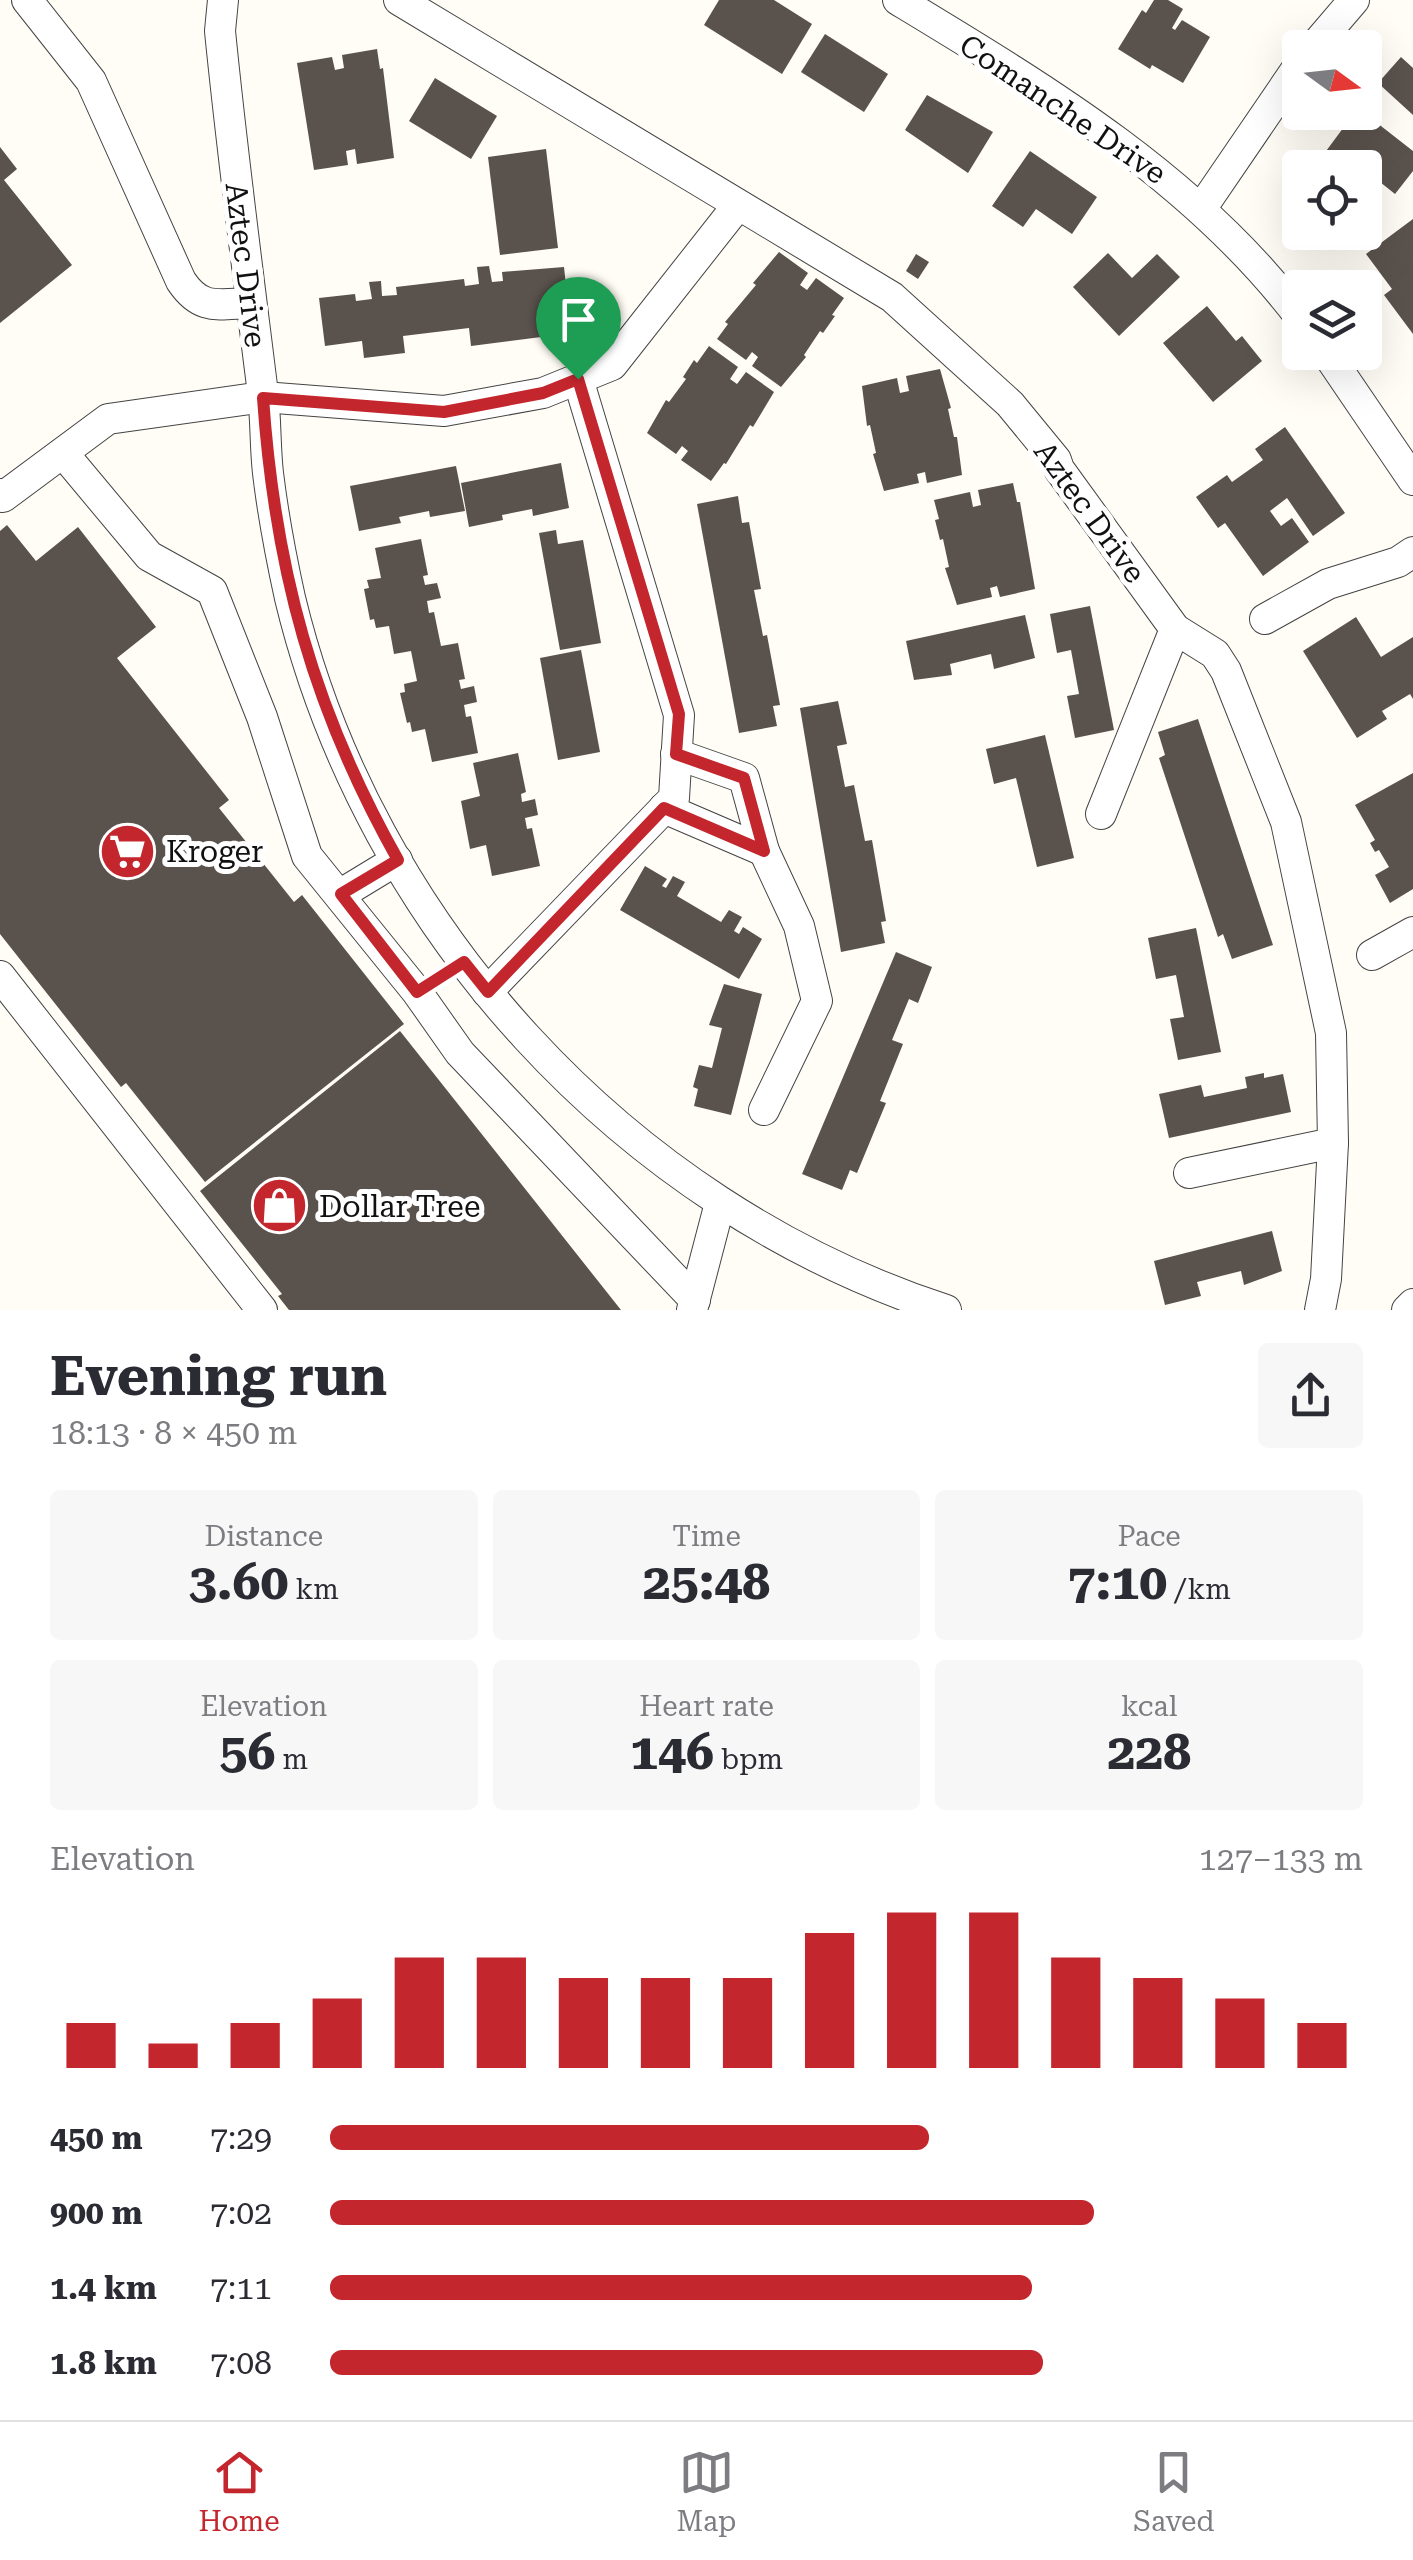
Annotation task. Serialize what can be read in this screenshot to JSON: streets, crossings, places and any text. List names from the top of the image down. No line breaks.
{"streets":{"street":["Comanche Drive","Aztec Drive"]},"places":{"supermarket":["Kroger"],"shop":["Dollar Tree"]},"north":"right","page":{"heading":["Evening run","18:13 · 8 × 450 m"],"stats":[["Distance","3.60 km"],["Time","25:48"],["Pace","7:10 /km"],["Elevation","56 m"],["Heart rate","146 bpm"],["kcal","228"]],"chart":["Elevation","127–133 m"],"list":[{"name":"450 m","note":"7:29"},{"name":"900 m","note":"7:02"},{"name":"1.4 km","note":"7:11"},{"name":"1.8 km","note":"7:08"}],"tabs":["Home","Map","Saved"]}}
